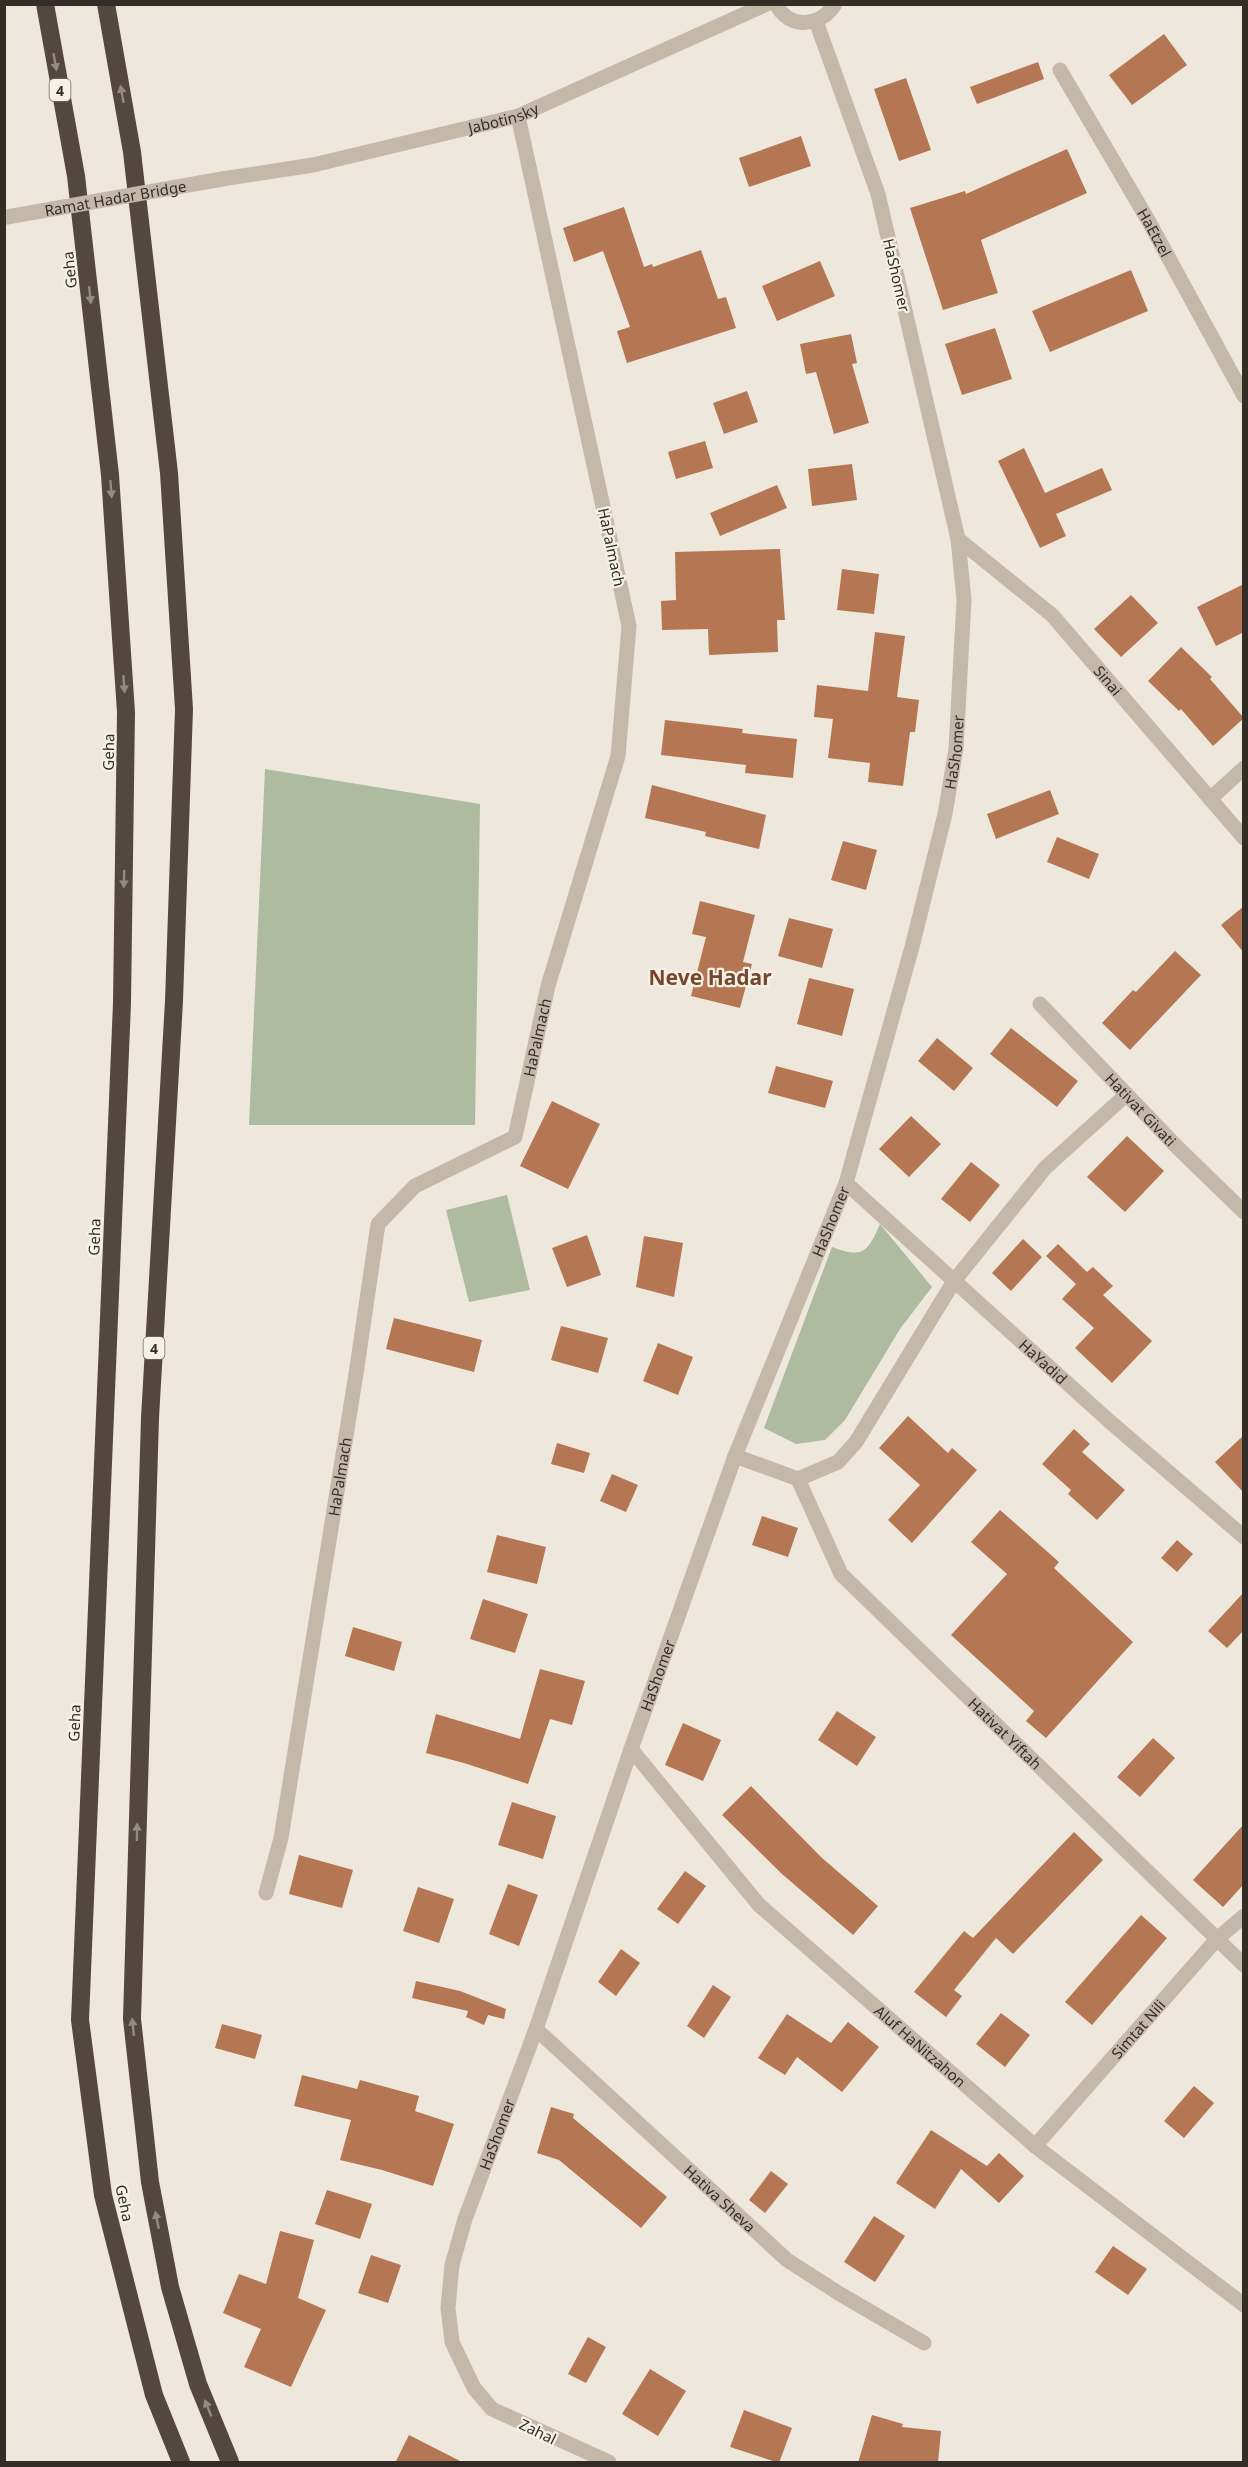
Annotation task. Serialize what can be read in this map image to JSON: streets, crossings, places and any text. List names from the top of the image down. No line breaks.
{"streets":{"highway":["4","Geha"],"street":["Jabotinsky","Ramat Hadar Bridge","HaEtzel","HaShomer","HaPalmach","Sinai","Hativat Givati","HaYadid","Hativat Yiftah","Simtat Nili","Aluf HaNitzahon","Hativa Sheva","Zahal"]},"crossings":[["Jabotinsky","Ramat Hadar Bridge"],["Jabotinsky","HaPalmach"],["HaShomer","Sinai"],["HaShomer","HaYadid"],["HaShomer","Aluf HaNitzahon"],["HaShomer","Hativa Sheva"],["HaShomer","Zahal"],["Hativat Yiftah","Simtat Nili"],["Simtat Nili","Aluf HaNitzahon"]],"districts":["Neve Hadar"]}
